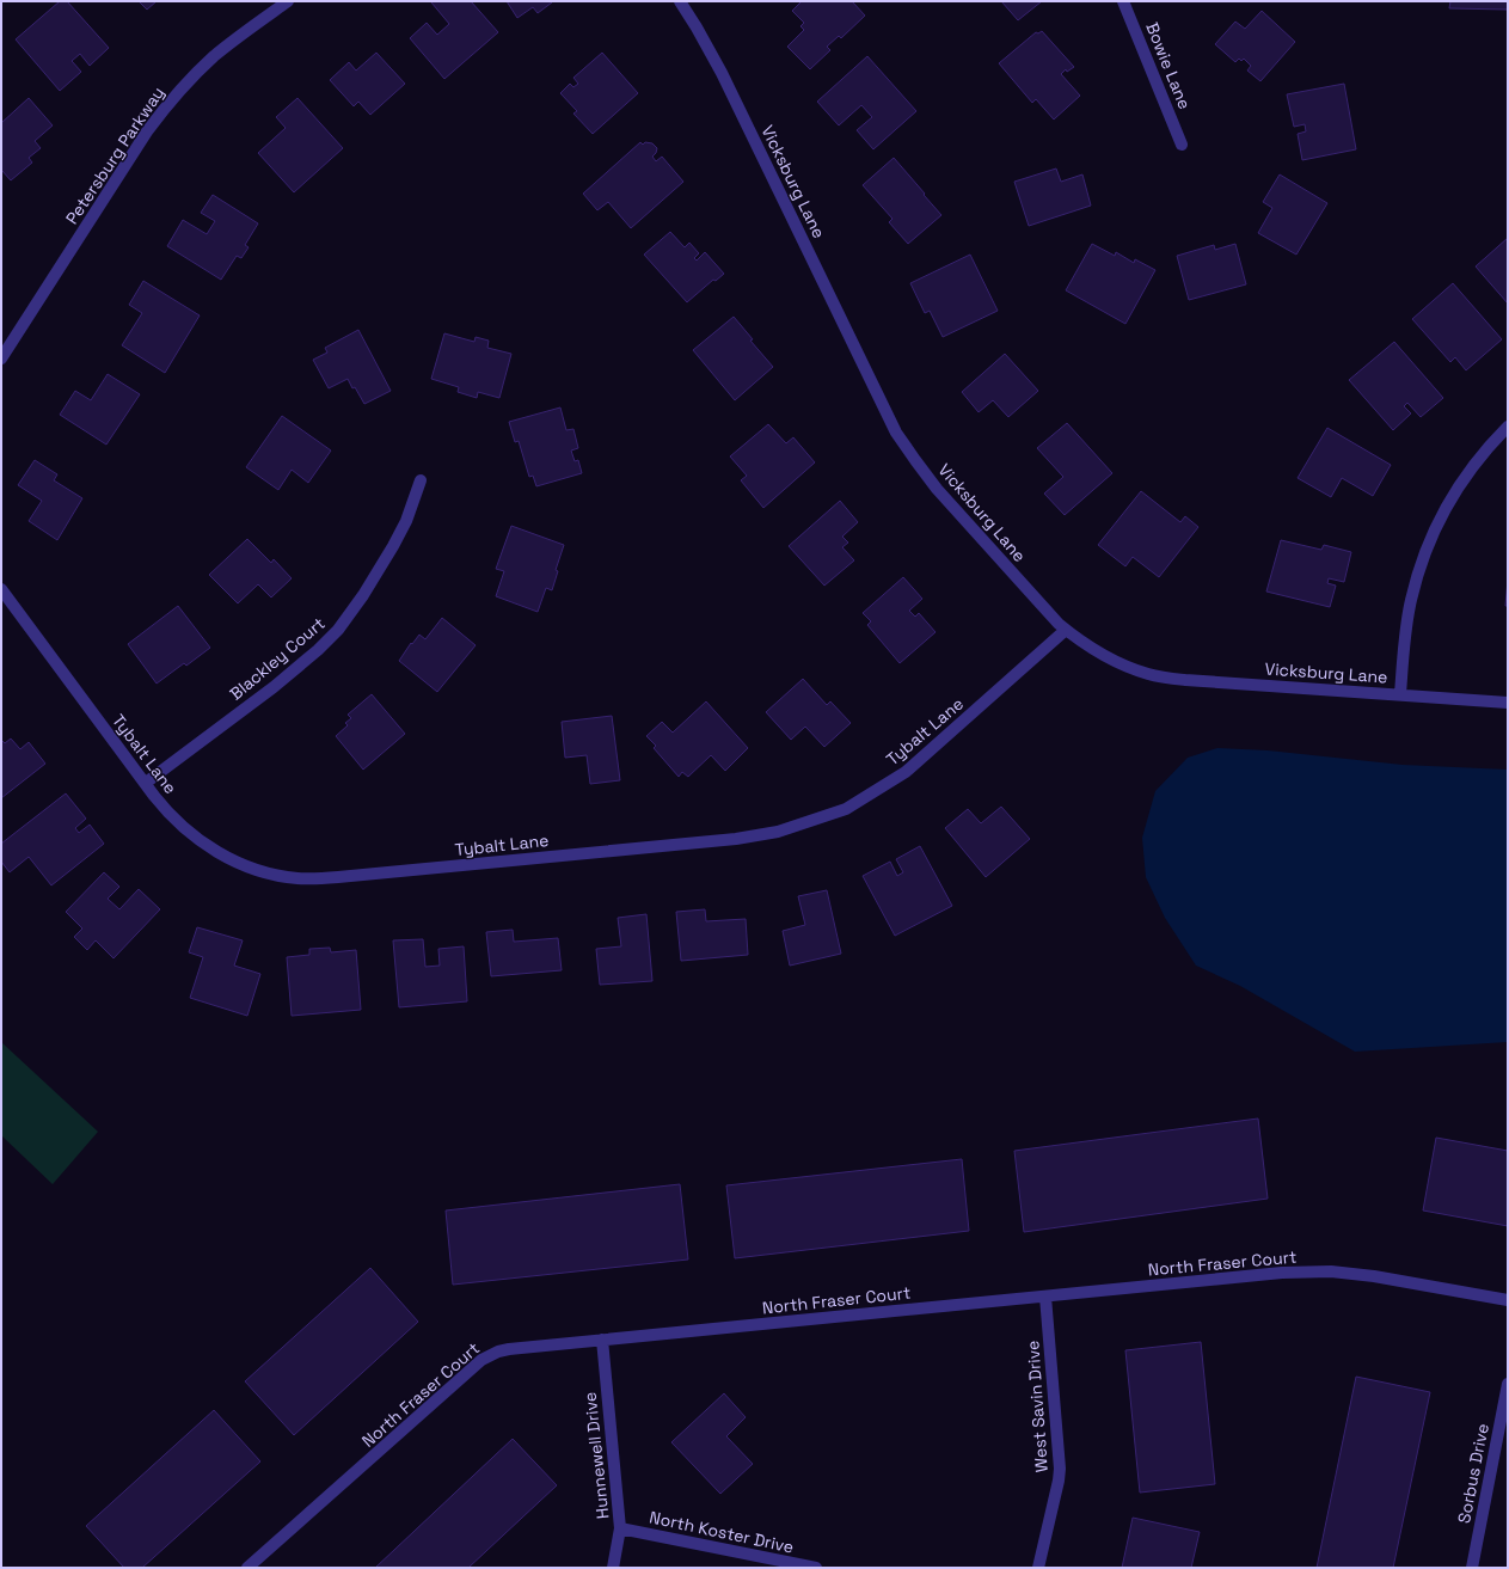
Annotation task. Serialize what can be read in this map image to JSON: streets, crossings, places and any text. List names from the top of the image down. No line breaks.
{"streets":{"street":["Bowie Lane","Petersburg Parkway","Vicksburg Lane","Blackley Court","Tybalt Lane","North Fraser Court","West Savin Drive","Hunnewell Drive","Sorbus Drive","North Koster Drive"]},"crossings":[["Vicksburg Lane","Tybalt Lane"],["Blackley Court","Tybalt Lane"],["North Fraser Court","West Savin Drive"],["North Fraser Court","Hunnewell Drive"],["Hunnewell Drive","North Koster Drive"]]}
